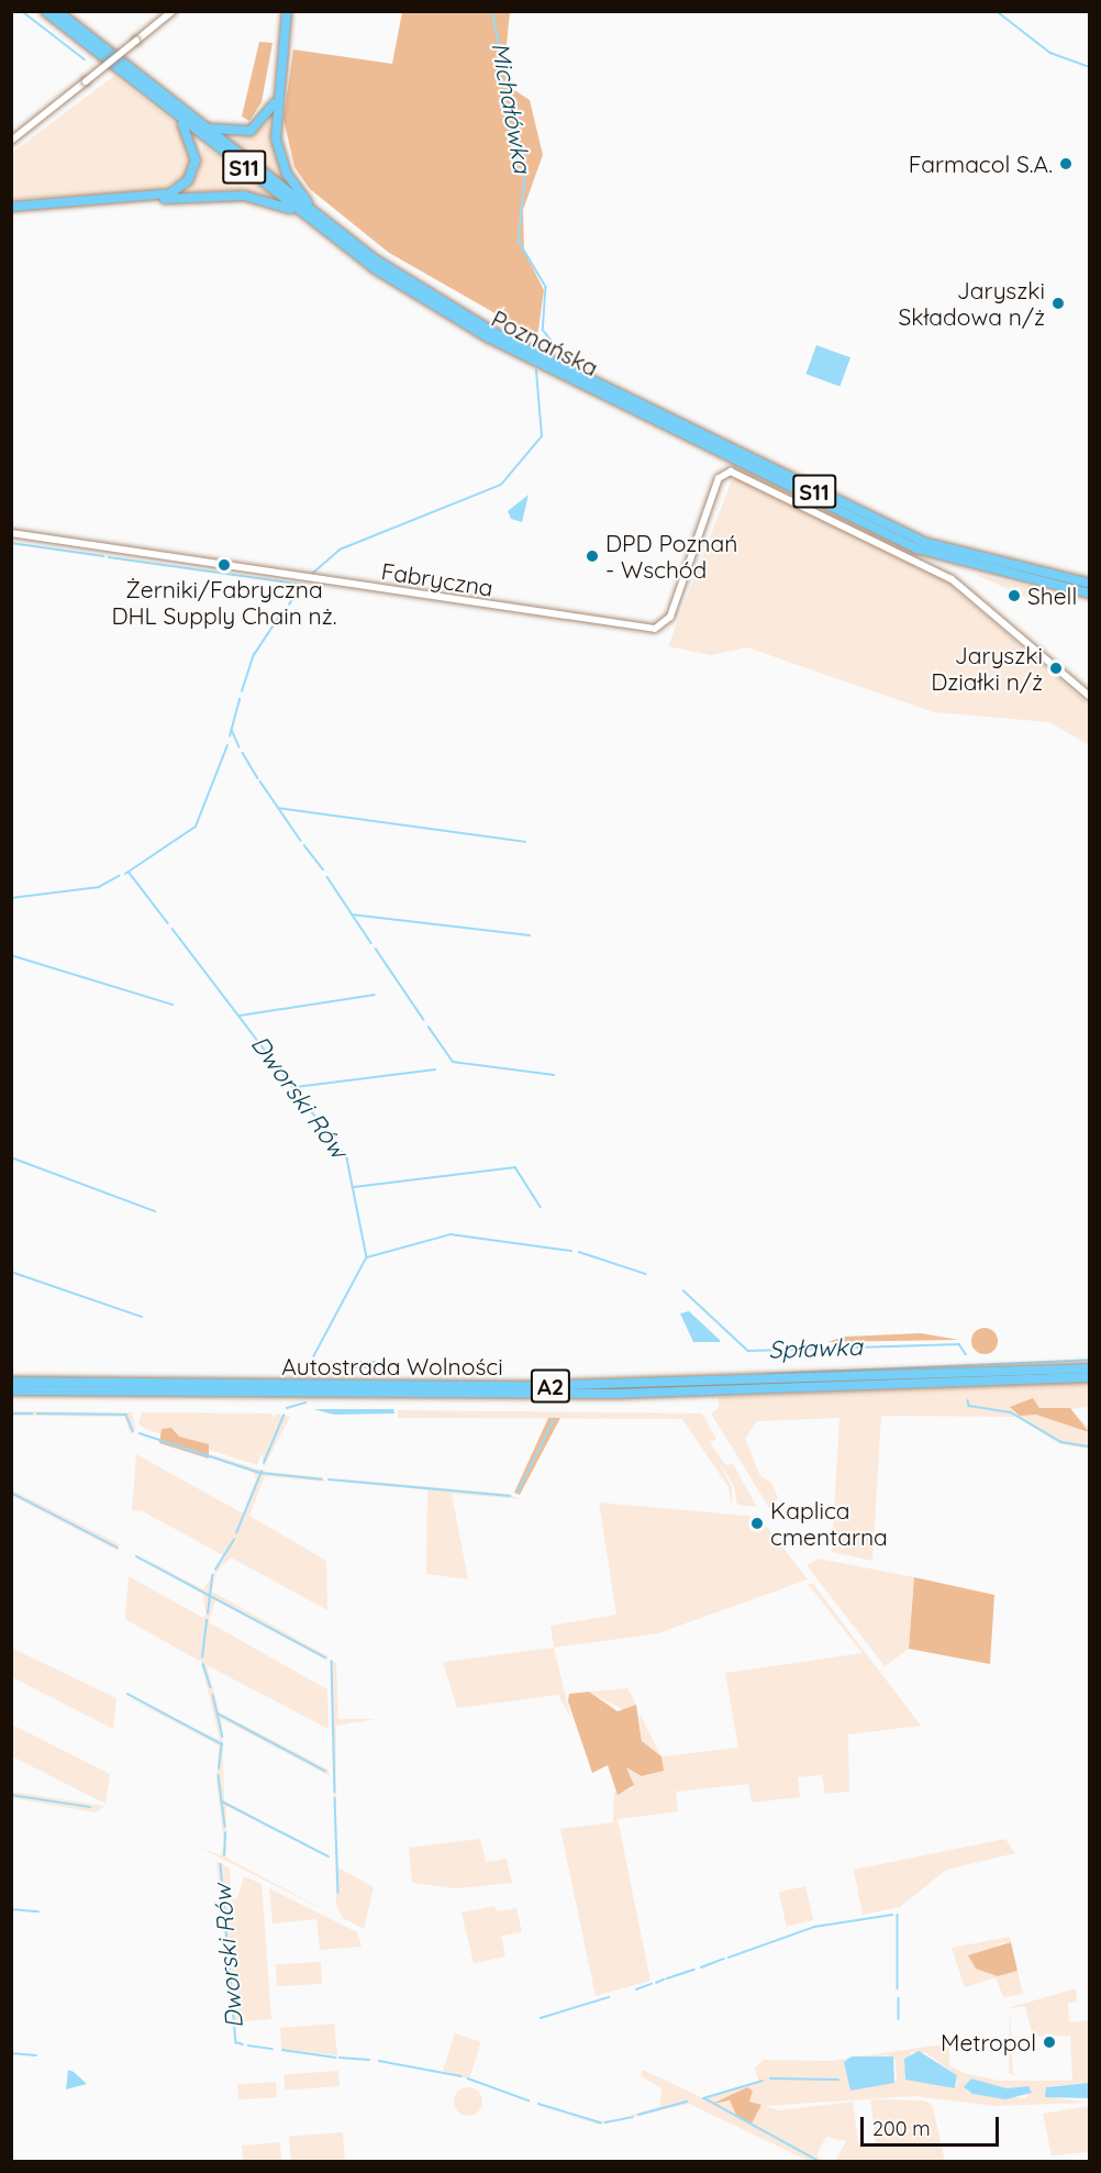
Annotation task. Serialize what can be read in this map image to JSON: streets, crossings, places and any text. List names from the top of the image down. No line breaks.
{"streets":{"highway":["S11","Poznańska","Autostrada Wolności","A2"],"street":["Fabryczna"]},"water":["Michałówka","Dworski Rów","Spławka"],"places":["Farmacol S.A.","Jaryszki Składowa n/ż","DPD Poznań - Wschód","Żerniki/Fabryczna DHL Supply Chain nż.","Shell","Jaryszki Działki n/ż","Kaplica cmentarna","Metropol"],"scale_bar":"200 m"}
